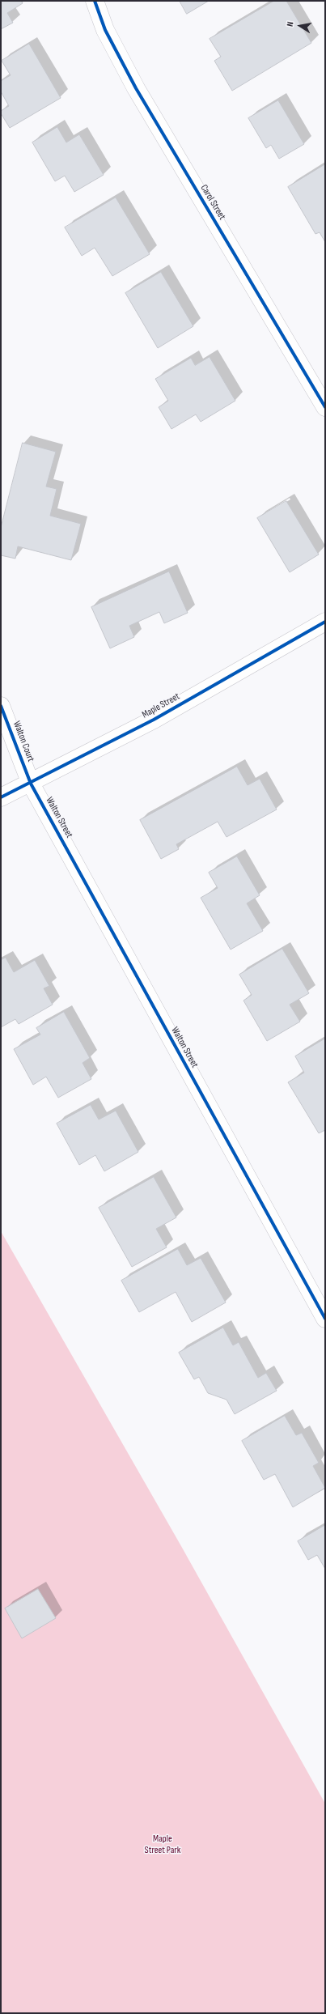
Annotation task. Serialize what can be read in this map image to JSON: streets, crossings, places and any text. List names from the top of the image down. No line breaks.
{"streets":{"street":["Carol Street","Maple Street","Walton Court","Walton Street"]},"crossings":[["Maple Street","Walton Court"],["Maple Street","Walton Street"],["Walton Court","Walton Street"]],"parks":["Maple Street Park"],"north":"left"}
